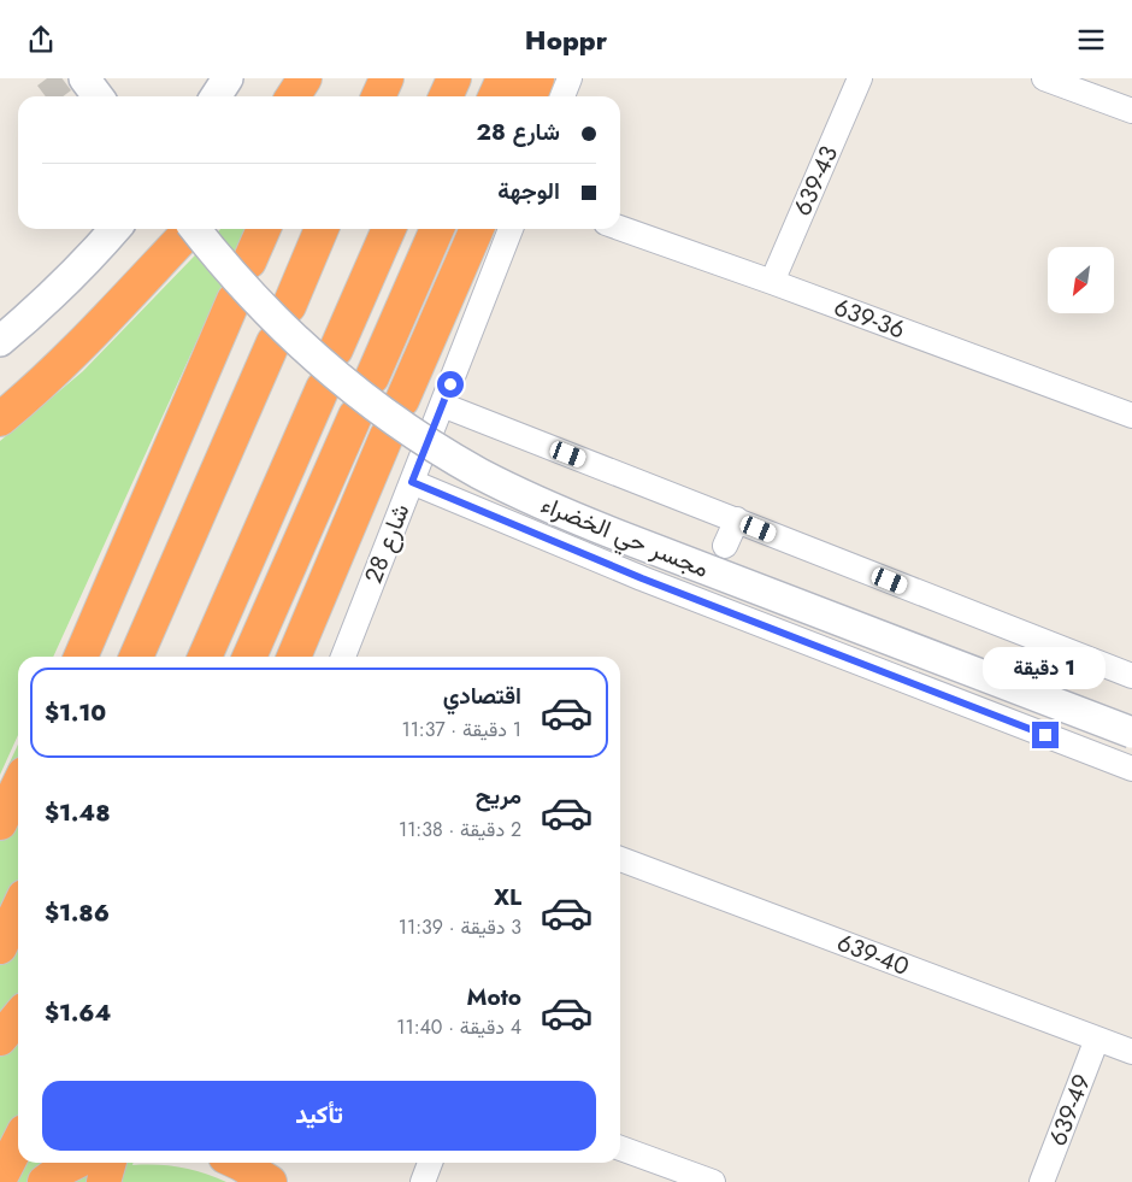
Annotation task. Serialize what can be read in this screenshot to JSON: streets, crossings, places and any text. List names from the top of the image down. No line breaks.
{"streets":{"street":["639-43","639-36","مجسر حي الخضراء","شارع 28","639-40","639-49"]},"crossings":[["639-43","639-36"],["639-40","639-49"]],"north":"bottom left","page":{"header":"Hoppr","banner":["شارع 28","الوجهة"],"bubble":"1 دقيقة","list":[{"name":"اقتصادي","note":"1 دقيقة · 11:37","value":"$1.10"},{"name":"مريح","note":"2 دقيقة · 11:38","value":"$1.48"},{"name":"XL","note":"3 دقيقة · 11:39","value":"$1.86"},{"name":"Moto","note":"4 دقيقة · 11:40","value":"$1.64"}],"buttons":"تأكيد"}}
